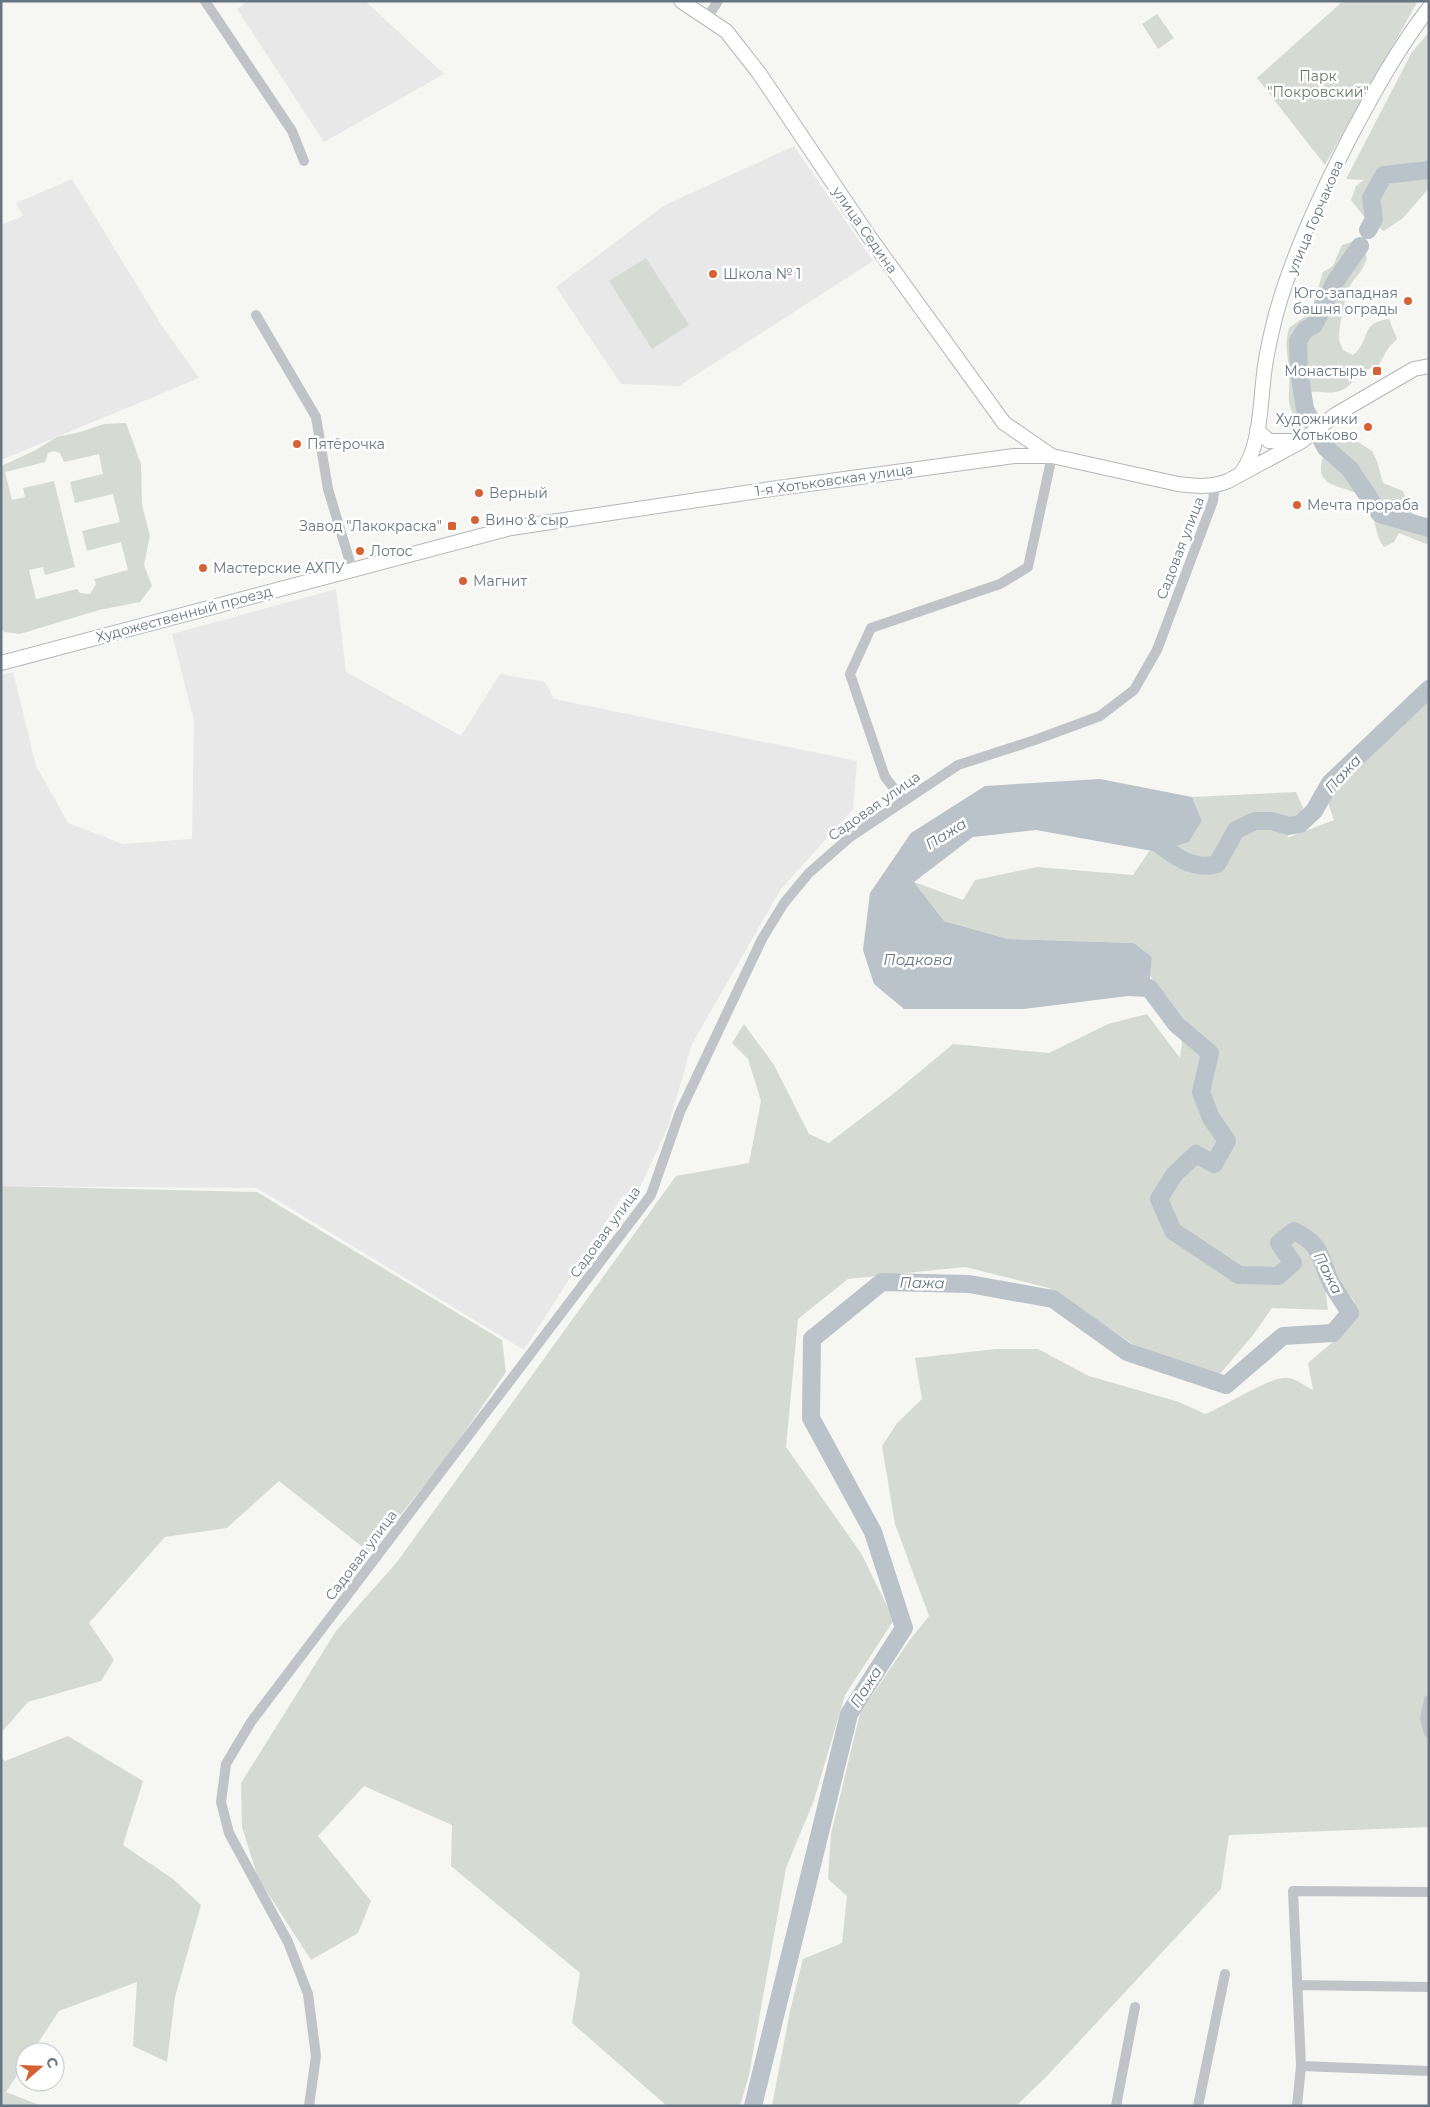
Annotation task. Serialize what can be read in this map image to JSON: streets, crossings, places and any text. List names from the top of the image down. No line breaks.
{"streets":{"main road":["улица Горчакова","улица Седина","1-я Хотьковская улица","Художественный проезд"],"street":["Садовая улица"]},"crossings":[["улица Горчакова","1-я Хотьковская улица"],["улица Седина","1-я Хотьковская улица"],["1-я Хотьковская улица","Садовая улица"],["1-я Хотьковская улица","Художественный проезд"]],"water":["Пажа","Подкова"],"parks":["Парк \"Покровский\""],"places":{"other":["Школа № 1","Юго-западная башня ограды","Художники Хотьково","Пятёрочка","Верный","Мечта прораба","Вино & сыр","Лотос","Мастерские АХПУ","Магнит"],"transit":["Монастырь","Завод \"Лакокраска\""]},"north":"right"}
